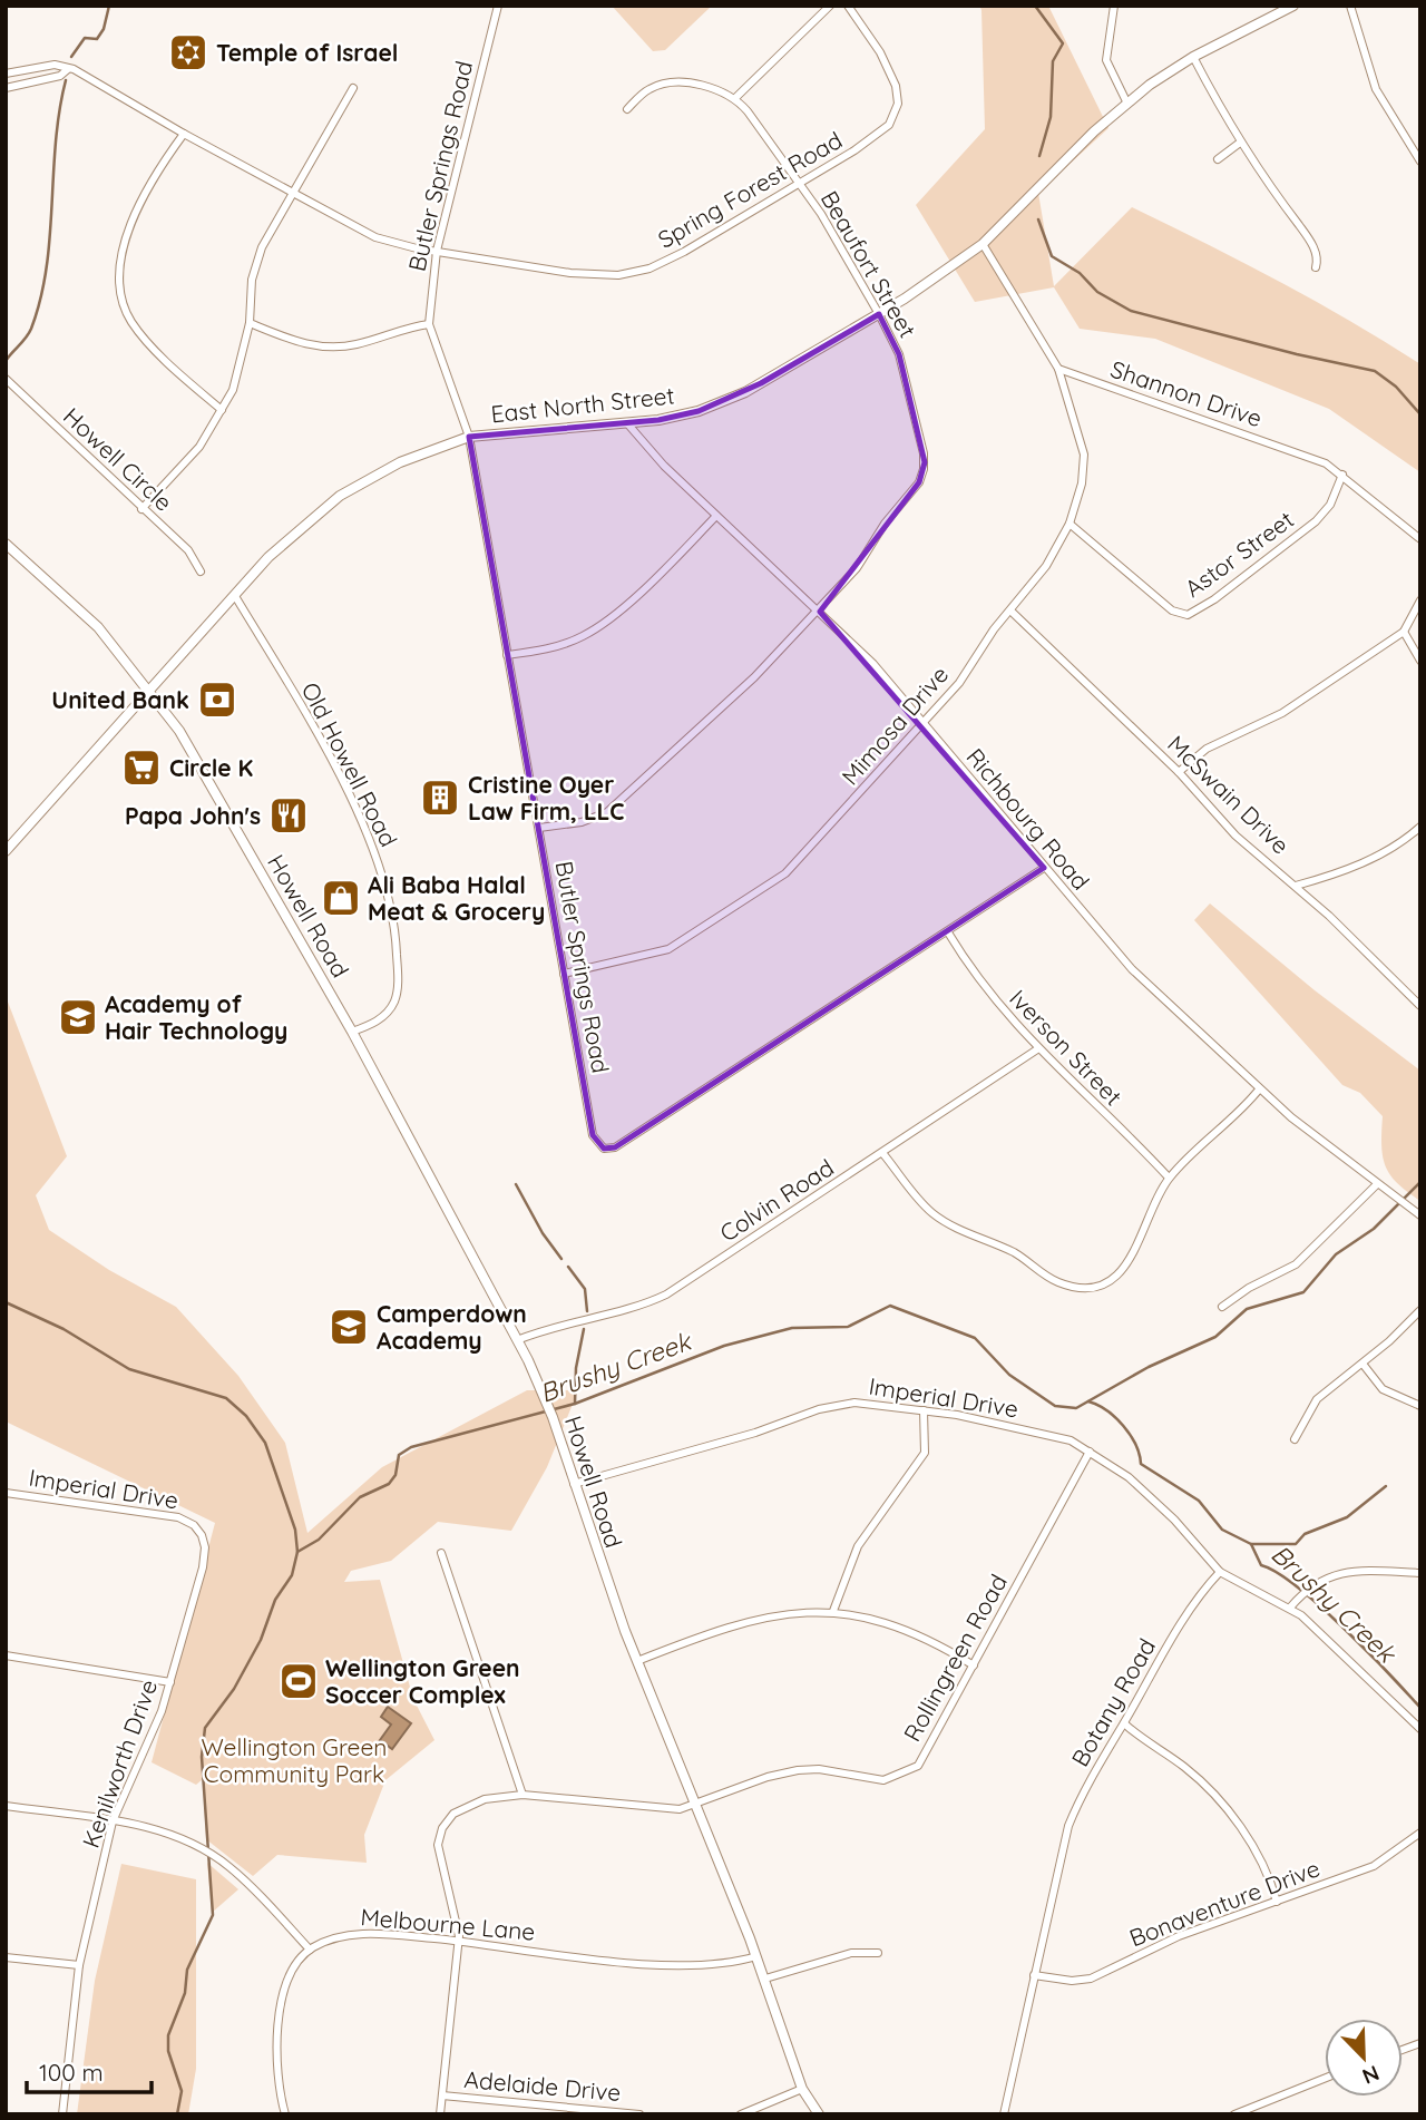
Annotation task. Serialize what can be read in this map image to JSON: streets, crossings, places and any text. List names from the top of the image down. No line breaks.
{"streets":{"main road":["East North Street","Howell Road"],"street":["Butler Springs Road","Spring Forest Road","Beaufort Street","Shannon Drive","Howell Circle","Astor Street","Mimosa Drive","Old Howell Road","McSwain Drive","Richbourg Road","Iverson Street","Colvin Road","Imperial Drive","Rollingreen Road","Botany Road","Kenilworth Drive","Bonaventure Drive","Melbourne Lane","Adelaide Drive"]},"crossings":[["Butler Springs Road","Spring Forest Road"],["Butler Springs Road","Beaufort Street"],["Butler Springs Road","East North Street"],["Butler Springs Road","Mimosa Drive"],["Butler Springs Road","Richbourg Road"],["Butler Springs Road","Iverson Street"],["Spring Forest Road","Beaufort Street"],["Beaufort Street","East North Street"],["Beaufort Street","Richbourg Road"],["Shannon Drive","Astor Street"],["Shannon Drive","Mimosa Drive"],["East North Street","Old Howell Road"],["East North Street","Richbourg Road"],["East North Street","Howell Road"],["Astor Street","Mimosa Drive"],["Mimosa Drive","McSwain Drive"],["Mimosa Drive","Richbourg Road"],["Old Howell Road","Howell Road"],["Howell Road","Colvin Road"],["Howell Road","Imperial Drive"],["Howell Road","Rollingreen Road"],["Howell Road","Melbourne Lane"],["Iverson Street","Colvin Road"],["Imperial Drive","Rollingreen Road"],["Imperial Drive","Botany Road"],["Imperial Drive","Kenilworth Drive"],["Rollingreen Road","Melbourne Lane"],["Rollingreen Road","Adelaide Drive"],["Botany Road","Bonaventure Drive"]],"water":["Brushy Creek"],"parks":["Wellington Green Community Park"],"places":{"synagogue":["Temple of Israel"],"bank":["United Bank"],"supermarket":["Circle K"],"building":["Cristine Oyer Law Firm, LLC"],"restaurant":["Papa John's"],"shop":["Ali Baba Halal Meat & Grocery"],"school or university":["Academy of Hair Technology","Camperdown Academy"],"sports":["Wellington Green Soccer Complex"]},"scale_bar":"100 m","north":"bottom right"}
